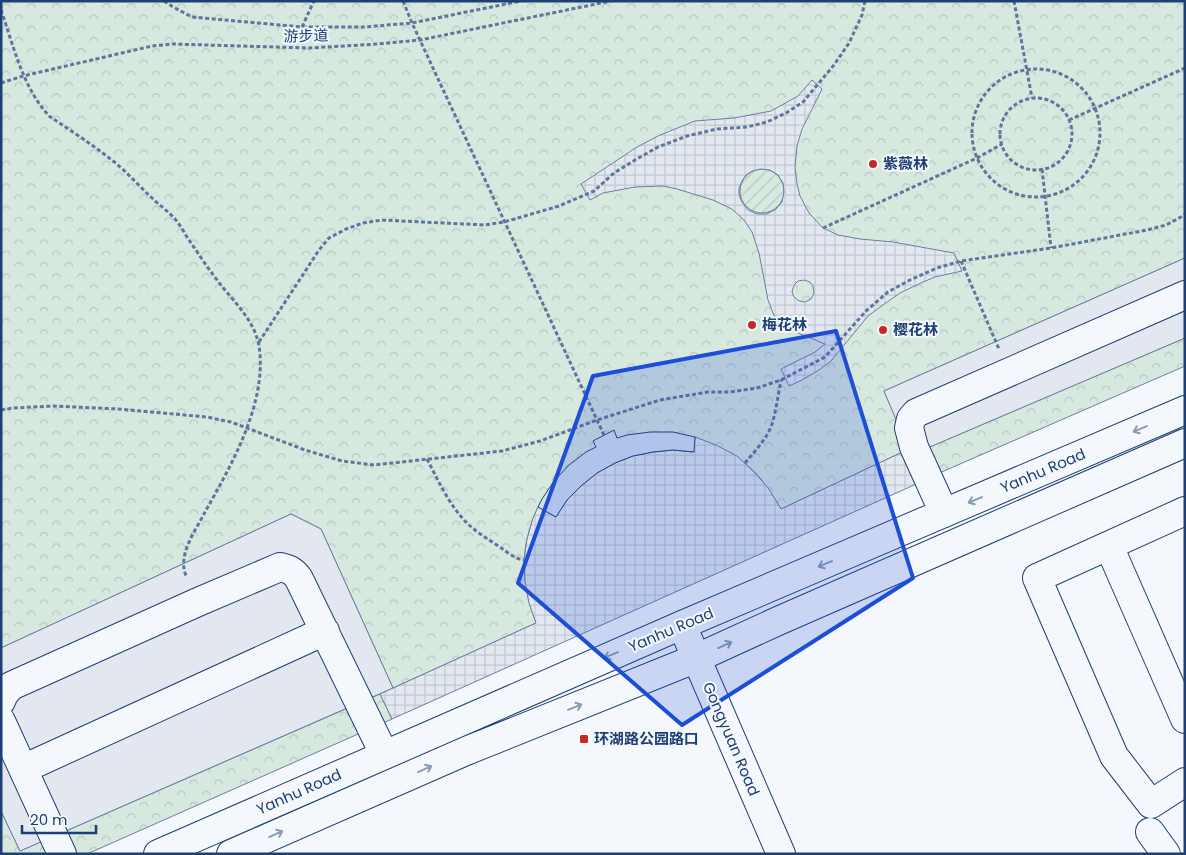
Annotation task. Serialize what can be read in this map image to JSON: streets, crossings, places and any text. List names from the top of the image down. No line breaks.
{"streets":{"main road":["Yanhu Road","Gongyuan Road"],"path":["游步道"]},"crossings":[["Yanhu Road","Gongyuan Road"]],"places":{"other":["紫薇林","梅花林","樱花林"],"transit":["环湖路公园路口"]},"scale_bar":"20 m"}
